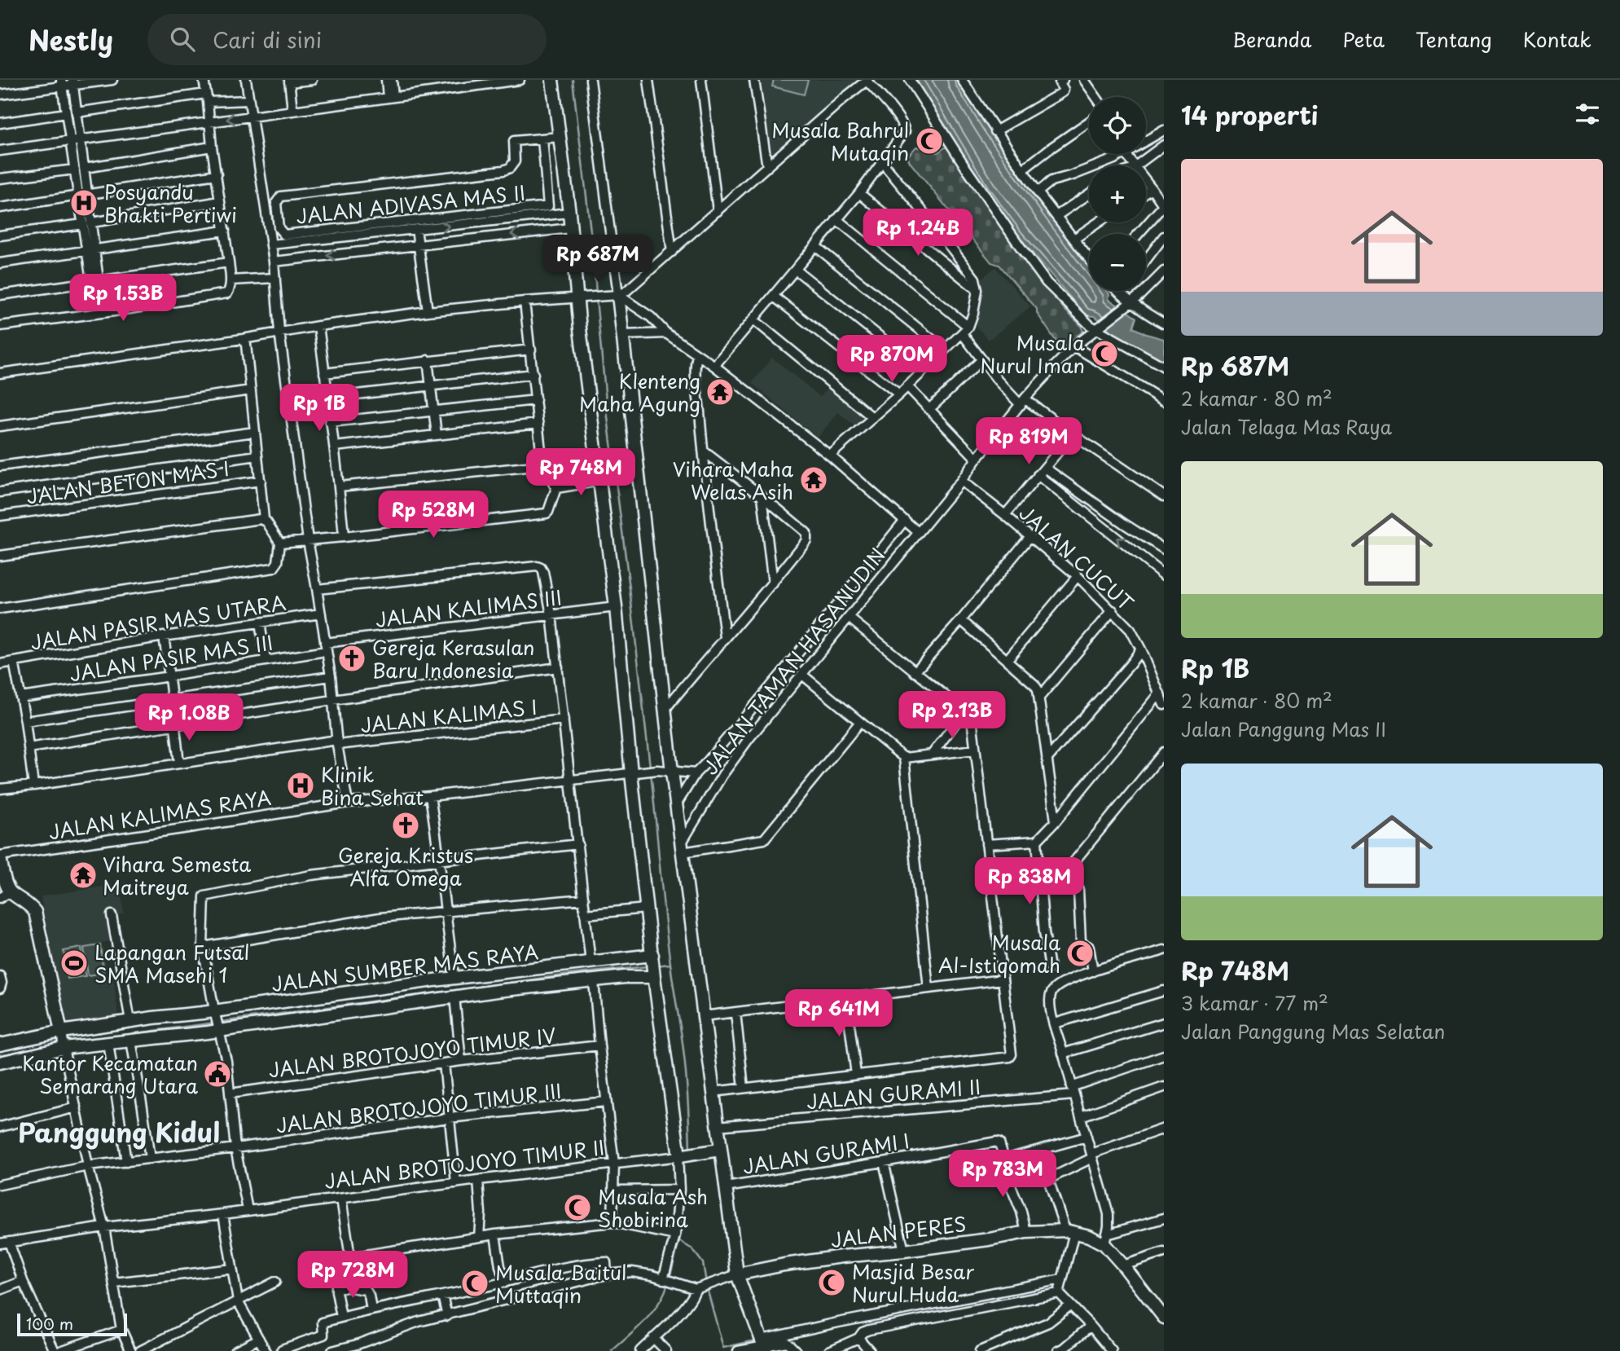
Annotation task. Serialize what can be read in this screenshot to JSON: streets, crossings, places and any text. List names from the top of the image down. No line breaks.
{"streets":{"street":["JALAN ADIVASA MAS II","JALAN BETON MAS I","JALAN CUCUT","JALAN KALIMAS III","JALAN PASIR MAS UTARA","JALAN PASIR MAS III","JALAN TAMAN HASANUDIN","JALAN KALIMAS I","JALAN KALIMAS RAYA","JALAN SUMBER MAS RAYA","JALAN BROTOJOYO TIMUR IV","JALAN GURAMI II","JALAN BROTOJOYO TIMUR III","JALAN GURAMI I","JALAN BROTOJOYO TIMUR II","JALAN PERES"]},"crossings":[["JALAN CUCUT","JALAN TAMAN HASANUDIN"],["JALAN KALIMAS III","JALAN PASIR MAS III"],["JALAN TAMAN HASANUDIN","JALAN KALIMAS RAYA"]],"districts":["Panggung Kidul"],"places":{"mosque":["Musala Bahrul Mutaqin","Musala Nurul Iman","Musala Al-Istiqomah","Musala Ash Shobirina","Masjid Besar Nurul Huda","Musala Baitul Muttaqin"],"hospital":["Posyandu Bhakti Pertiwi","Klinik Bina Sehat"],"temple":["Klenteng Maha Agung","Vihara Maha Welas Asih","Vihara Semesta Maitreya"],"church":["Gereja Kerasulan Baru Indonesia","Gereja Kristus Alfa Omega"],"sports":["Lapangan Futsal SMA Masehi 1"],"public building":["Kantor Kecamatan Semarang Utara"]},"scale_bar":"100 m","page":{"header":"Nestly","search":"Cari di sini","nav":["Beranda","Peta","Tentang","Kontak"],"heading":"14 properti","map_buttons":["+","−"],"list":[{"name":"Rp 687M","note":"2 kamar · 80 m² · Jalan Telaga Mas Raya"},{"name":"Rp 1B","note":"2 kamar · 80 m² · Jalan Panggung Mas II"},{"name":"Rp 748M","note":"3 kamar · 77 m² · Jalan Panggung Mas Selatan"}],"price":["Rp 1.24B","Rp 687M","Rp 1.53B","Rp 870M","Rp 1B","Rp 819M","Rp 748M","Rp 528M","Rp 2.13B","Rp 1.08B","Rp 838M","Rp 641M","Rp 783M","Rp 728M"],"scale":"100 m"}}
